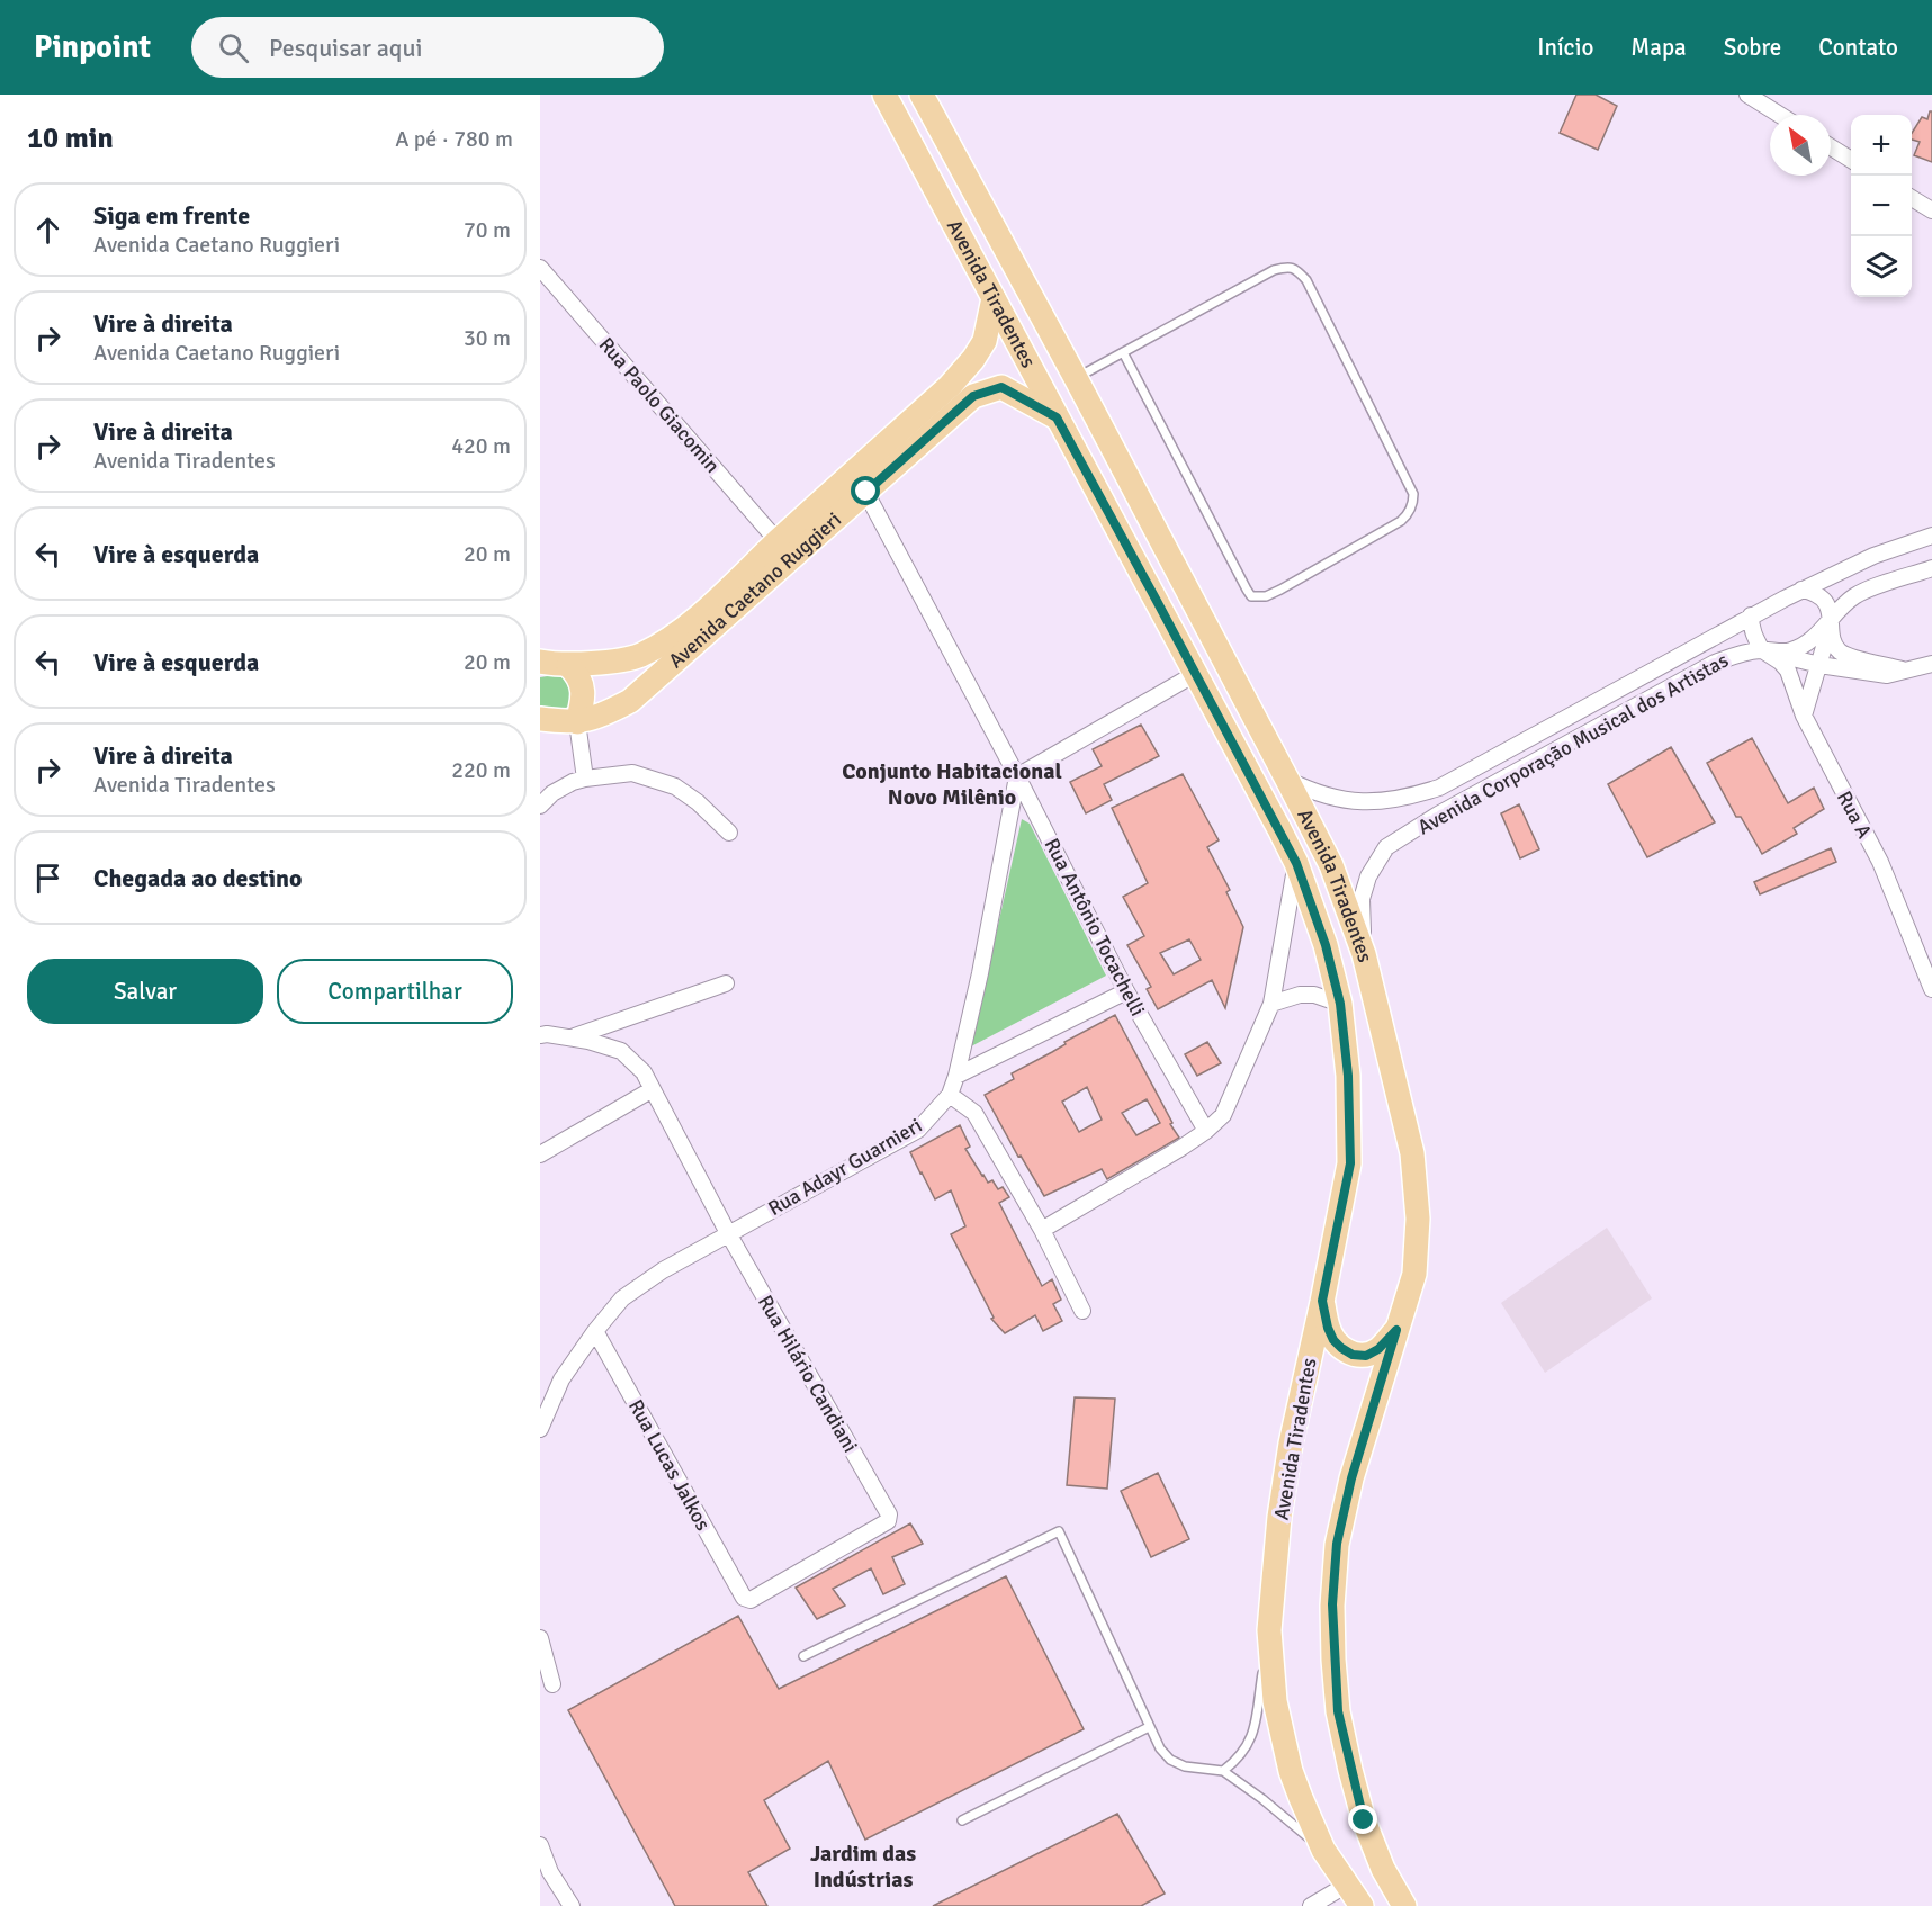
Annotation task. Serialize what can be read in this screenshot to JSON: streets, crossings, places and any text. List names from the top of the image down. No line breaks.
{"streets":{"main road":["Avenida Tiradentes","Avenida Caetano Ruggieri"],"street":["Rua Paolo Giacomin","Avenida Corporação Musical dos Artistas","Rua A","Rua Antônio Tocachelli","Rua Adayr Guarnieri","Rua Hilário Candiani","Rua Lucas Jalkos"]},"crossings":[["Avenida Tiradentes","Avenida Caetano Ruggieri"],["Avenida Tiradentes","Avenida Corporação Musical dos Artistas"],["Rua Paolo Giacomin","Avenida Caetano Ruggieri"],["Avenida Caetano Ruggieri","Rua Antônio Tocachelli"],["Avenida Corporação Musical dos Artistas","Rua A"],["Rua Antônio Tocachelli","Rua Adayr Guarnieri"],["Rua Adayr Guarnieri","Rua Hilário Candiani"],["Rua Adayr Guarnieri","Rua Lucas Jalkos"],["Rua Hilário Candiani","Rua Lucas Jalkos"]],"districts":["Conjunto Habitacional Novo Milênio","Jardim das Indústrias"],"north":"top left","page":{"header":"Pinpoint","search":"Pesquisar aqui","nav":["Início","Mapa","Sobre","Contato"],"heading":["10 min","A pé · 780 m"],"map_buttons":["+","−"],"list":[["Siga em frente","Avenida Caetano Ruggieri","70 m"],["Vire à direita","Avenida Caetano Ruggieri","30 m"],["Vire à direita","Avenida Tiradentes","420 m"],["Vire à esquerda","20 m"],["Vire à esquerda","20 m"],["Vire à direita","Avenida Tiradentes","220 m"],"Chegada ao destino"],"buttons":["Salvar","Compartilhar"]}}
